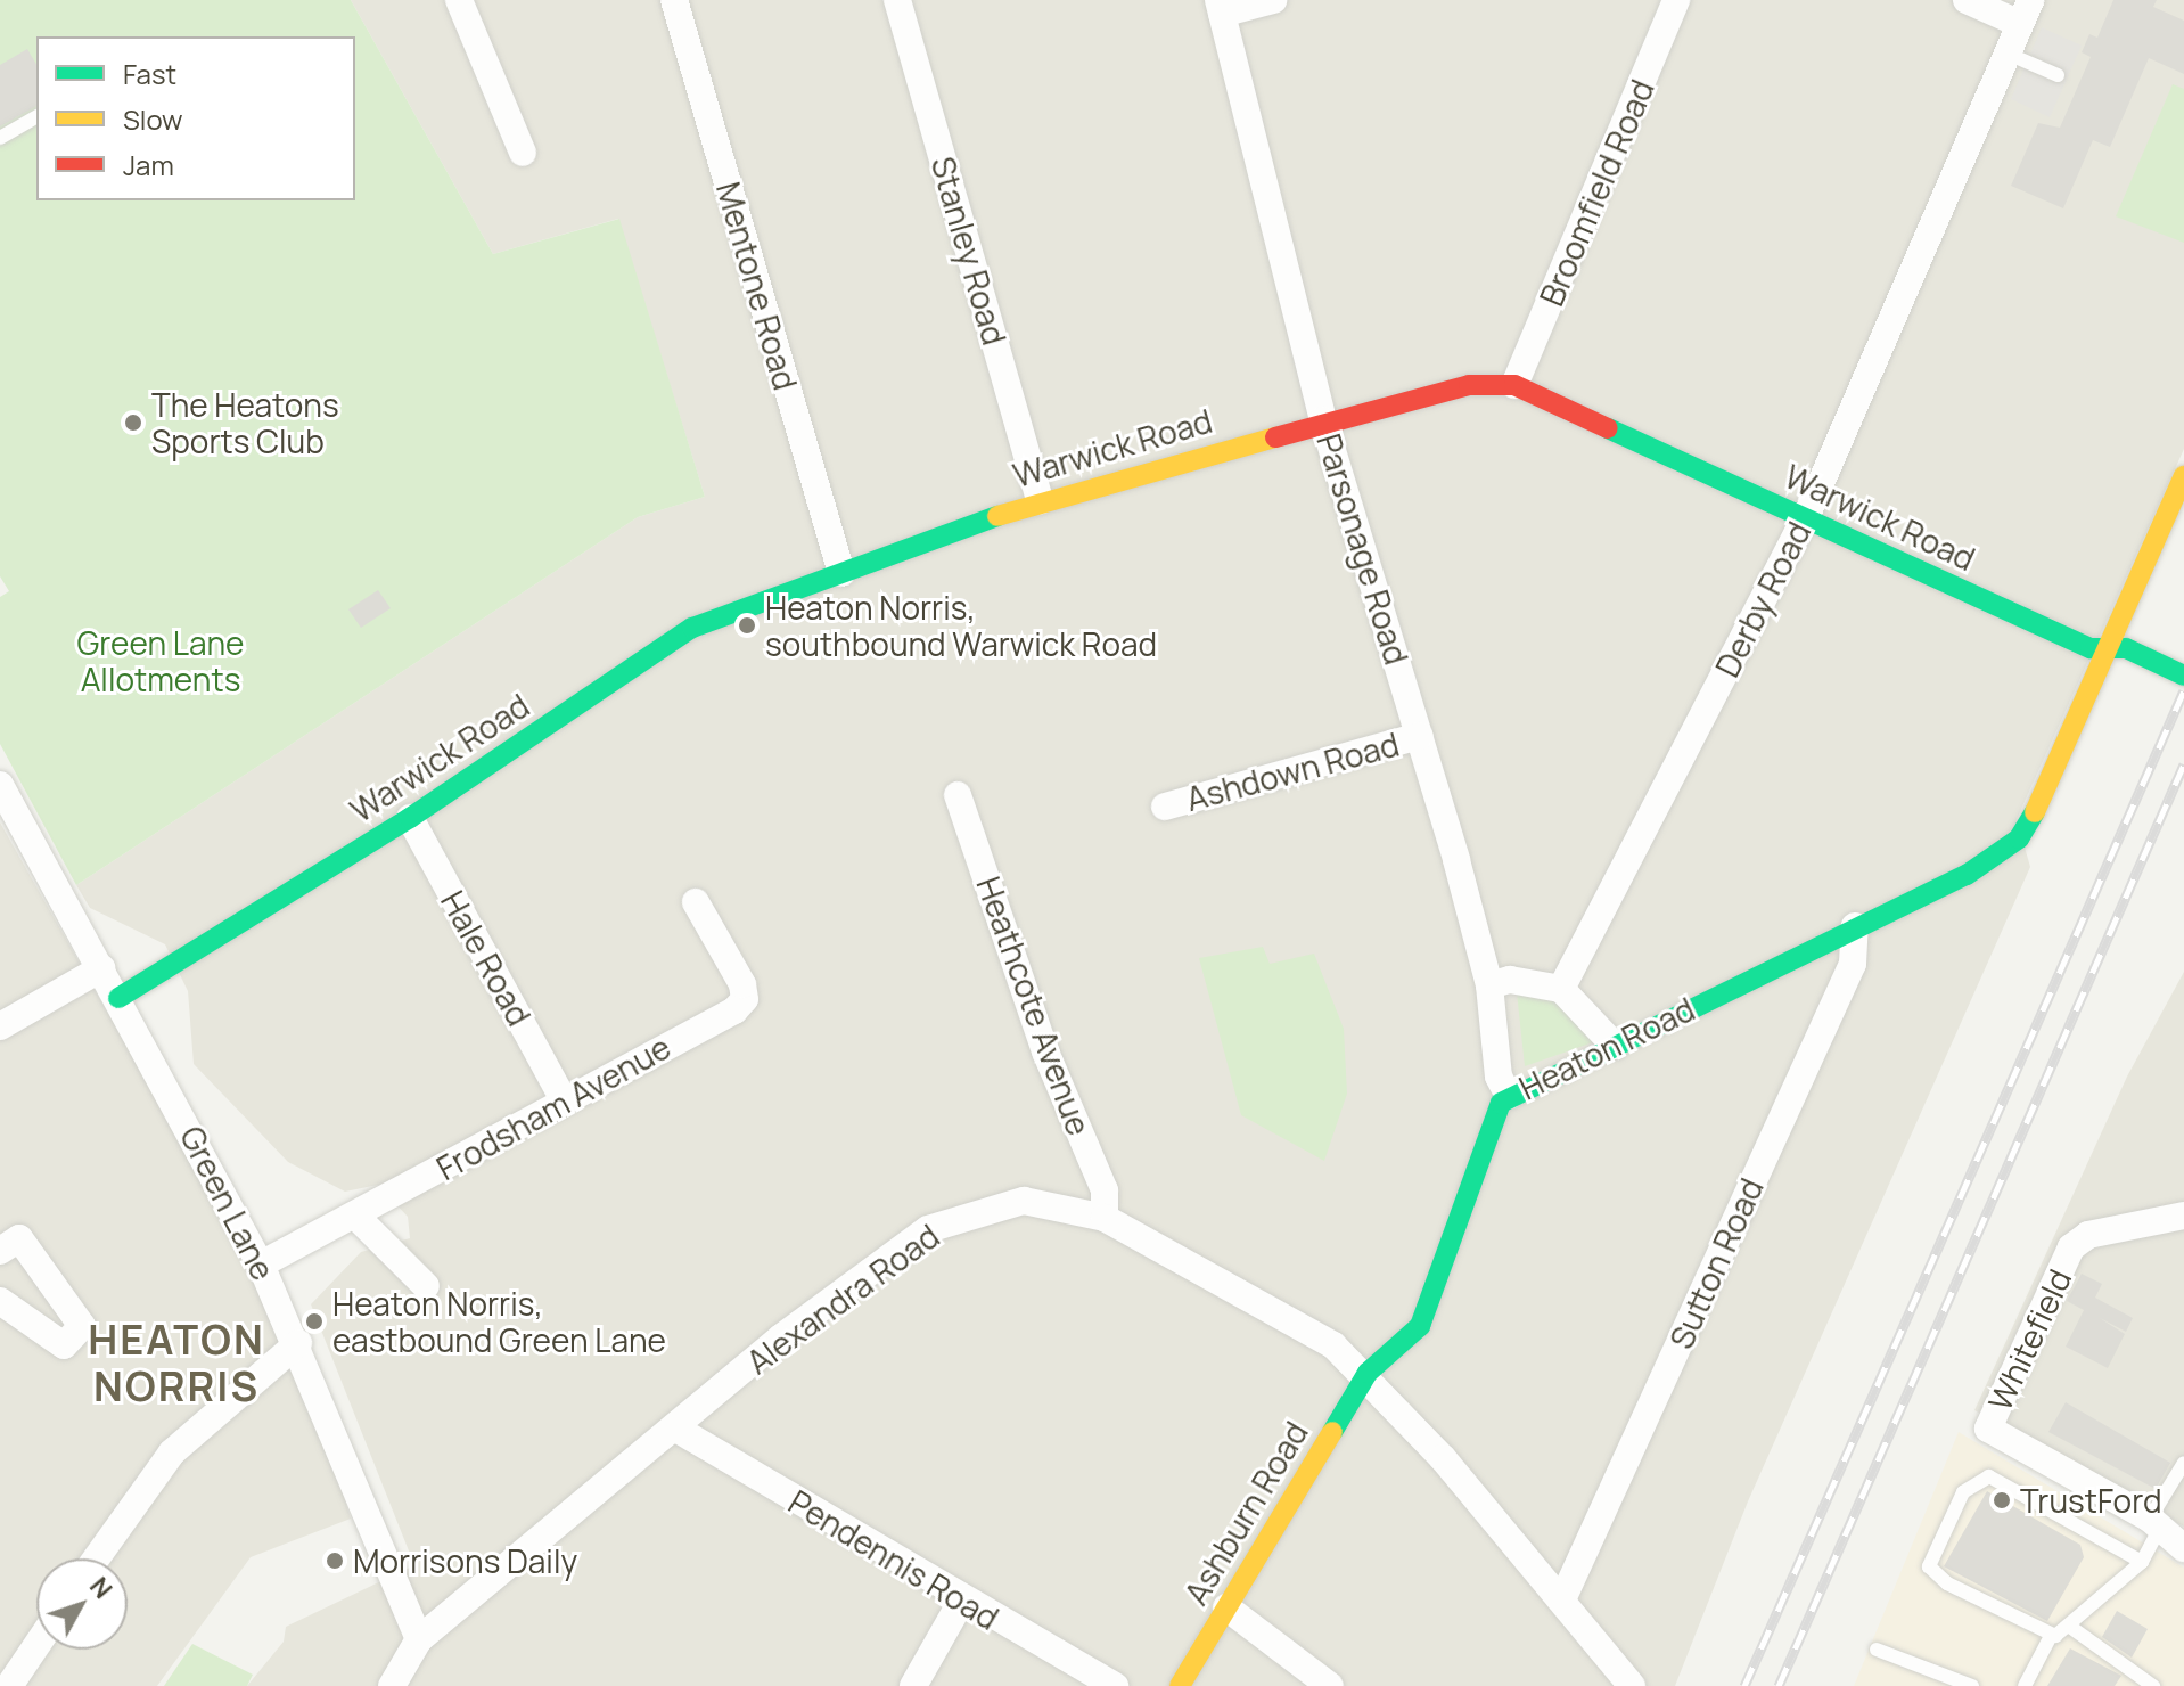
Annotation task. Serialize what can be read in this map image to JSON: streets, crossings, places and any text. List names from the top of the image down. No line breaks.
{"streets":{"street":["Broomfield Road","Stanley Road","Mentone Road","Warwick Road","Parsonage Road","Derby Road","Ashdown Road","Hale Road","Heathcote Avenue","Heaton Road","Frodsham Avenue","Green Lane","Sutton Road","Alexandra Road","Whitefield","Ashburn Road","Pendennis Road"]},"crossings":[["Broomfield Road","Warwick Road"],["Stanley Road","Warwick Road"],["Mentone Road","Warwick Road"],["Warwick Road","Parsonage Road"],["Warwick Road","Derby Road"],["Warwick Road","Hale Road"],["Warwick Road","Heaton Road"],["Warwick Road","Green Lane"],["Parsonage Road","Ashdown Road"],["Parsonage Road","Heaton Road"],["Hale Road","Frodsham Avenue"],["Heathcote Avenue","Alexandra Road"],["Heaton Road","Sutton Road"],["Heaton Road","Alexandra Road"],["Heaton Road","Ashburn Road"],["Frodsham Avenue","Green Lane"],["Green Lane","Alexandra Road"],["Alexandra Road","Ashburn Road"],["Alexandra Road","Pendennis Road"]],"districts":["HEATON NORRIS"],"parks":["Green Lane Allotments"],"places":["The Heatons Sports Club","Heaton Norris, southbound Warwick Road","Heaton Norris, eastbound Green Lane","TrustFord","Morrisons Daily"],"legend":["Fast","Slow","Jam"],"north":"top right"}
